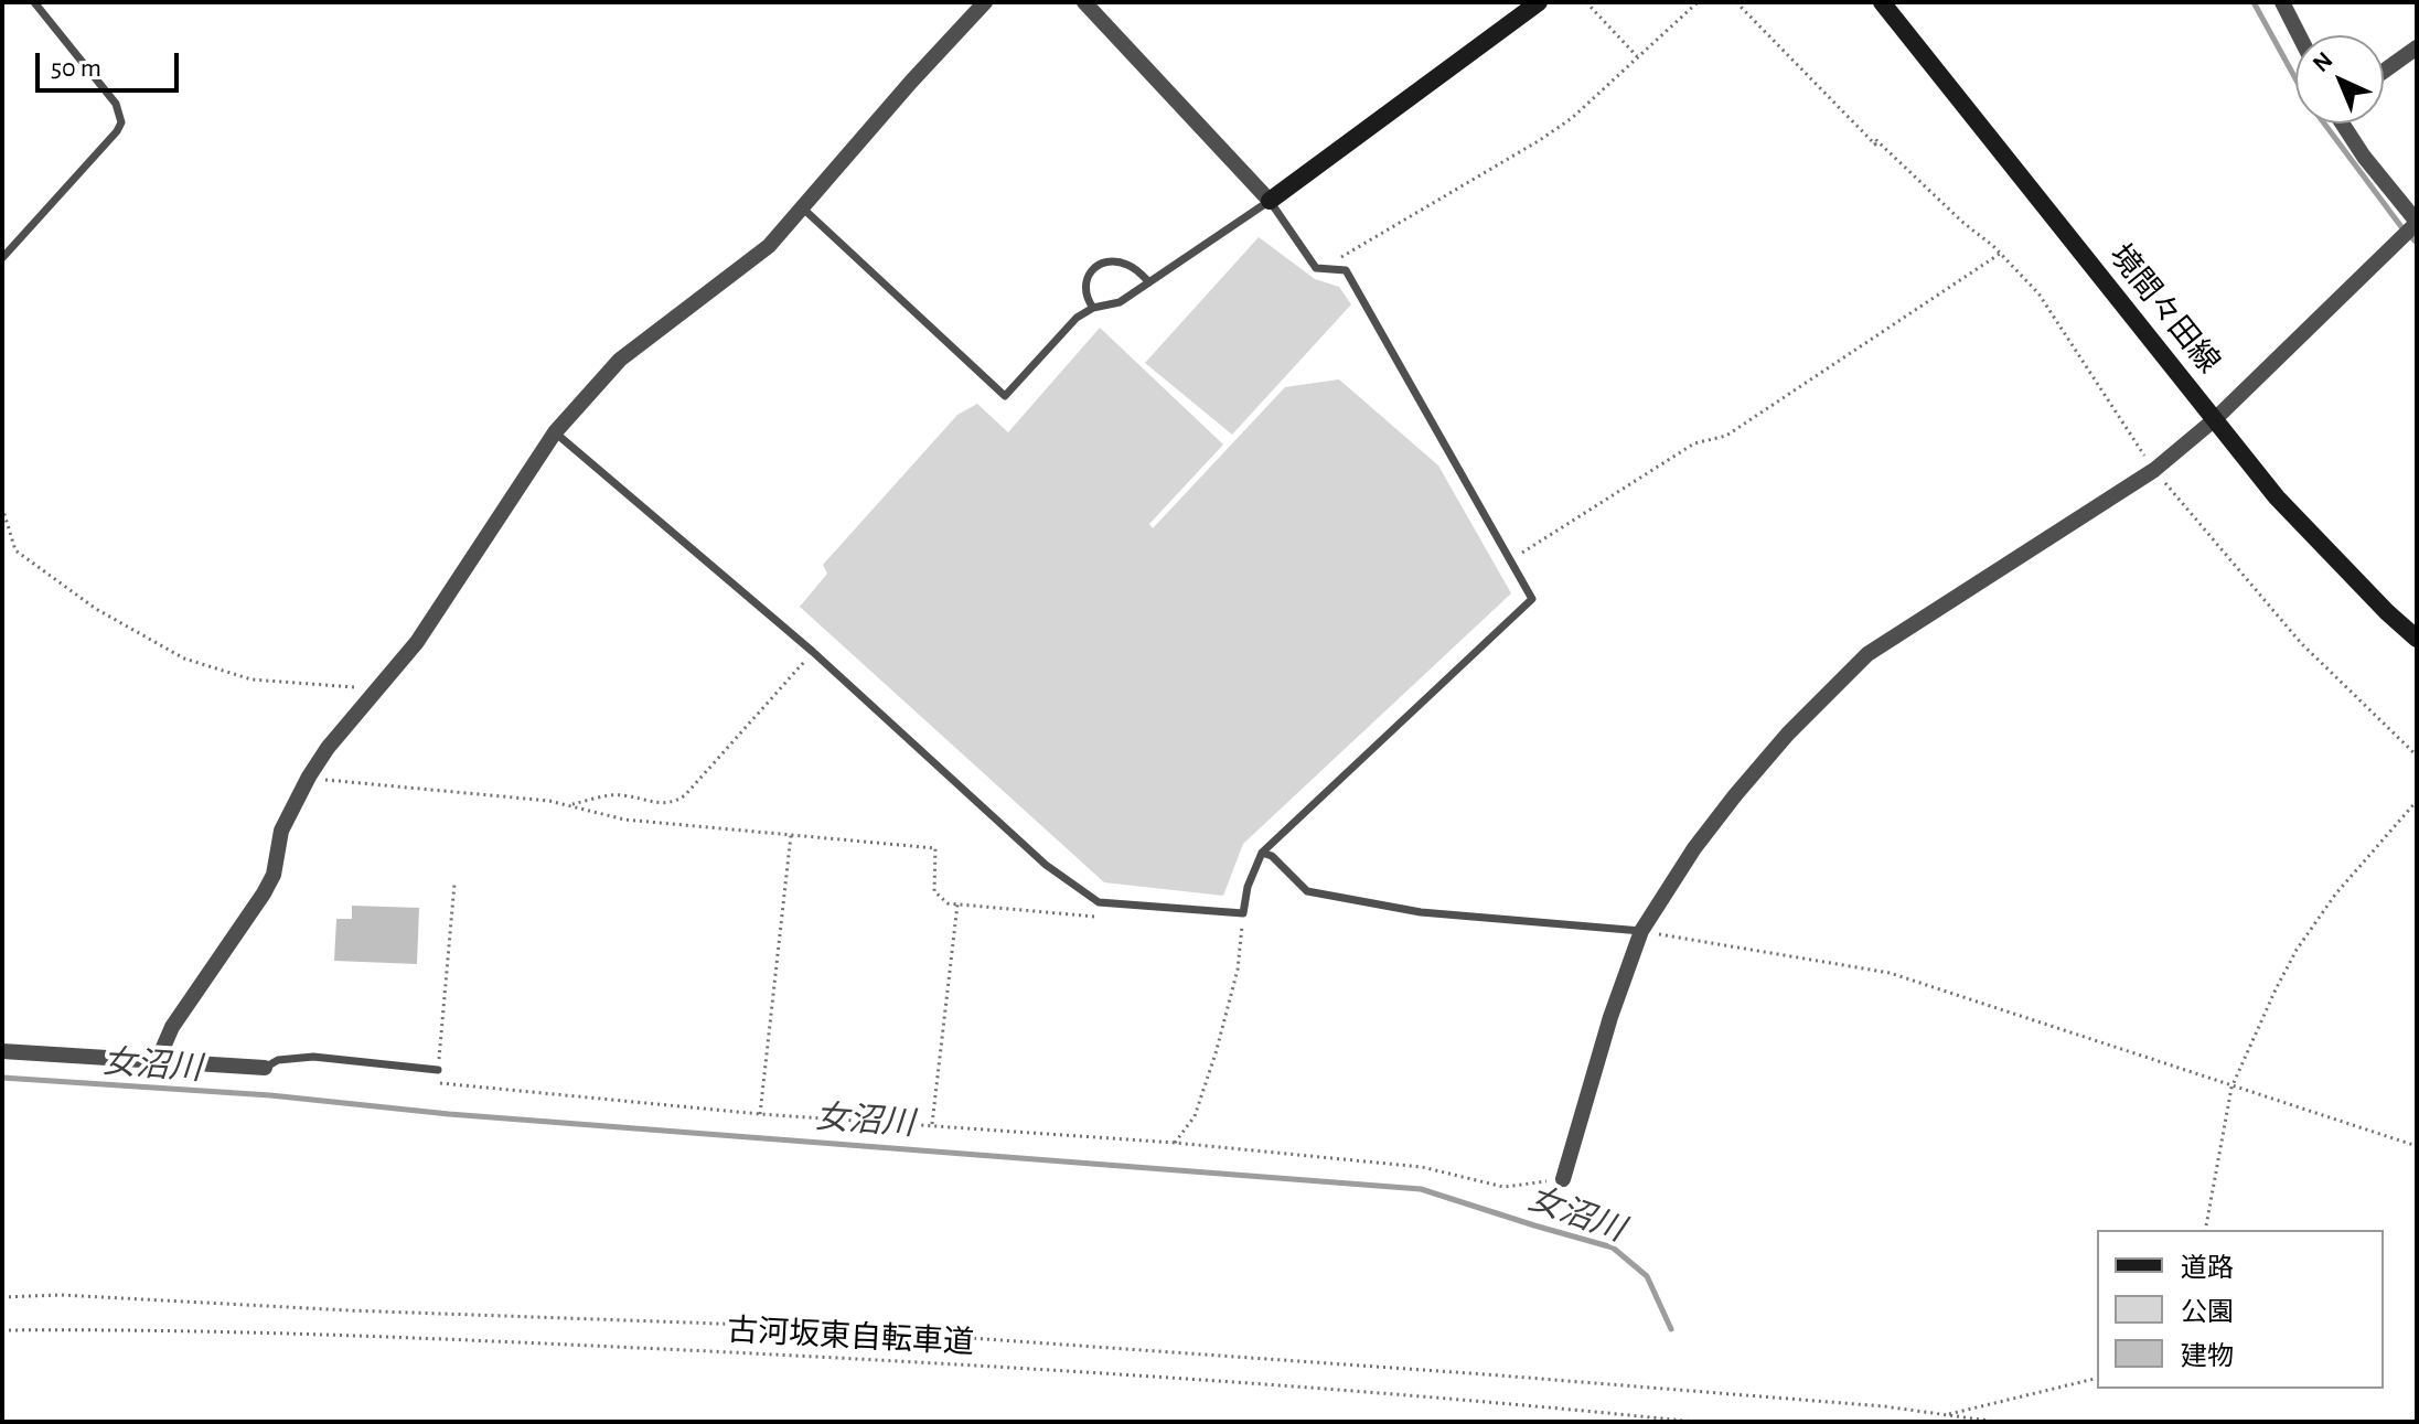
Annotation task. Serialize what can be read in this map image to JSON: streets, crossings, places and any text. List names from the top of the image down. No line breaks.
{"streets":{"main road":["境間々田線"],"path":["古河坂東自転車道"]},"water":["女沼川"],"legend":["道路","公園","建物"],"scale_bar":"50 m","north":"top left"}
